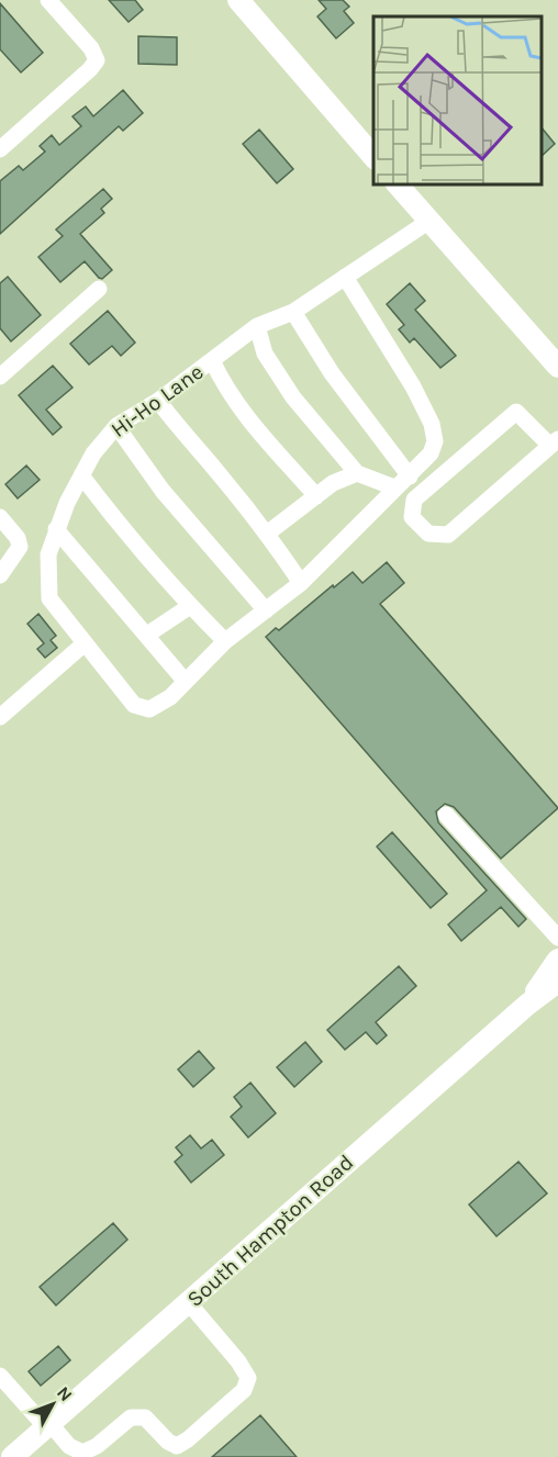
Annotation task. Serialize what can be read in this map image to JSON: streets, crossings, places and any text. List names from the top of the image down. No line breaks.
{"streets":{"main road":["South Hampton Road"],"street":["Hi-Ho Lane"]},"north":"top right"}
